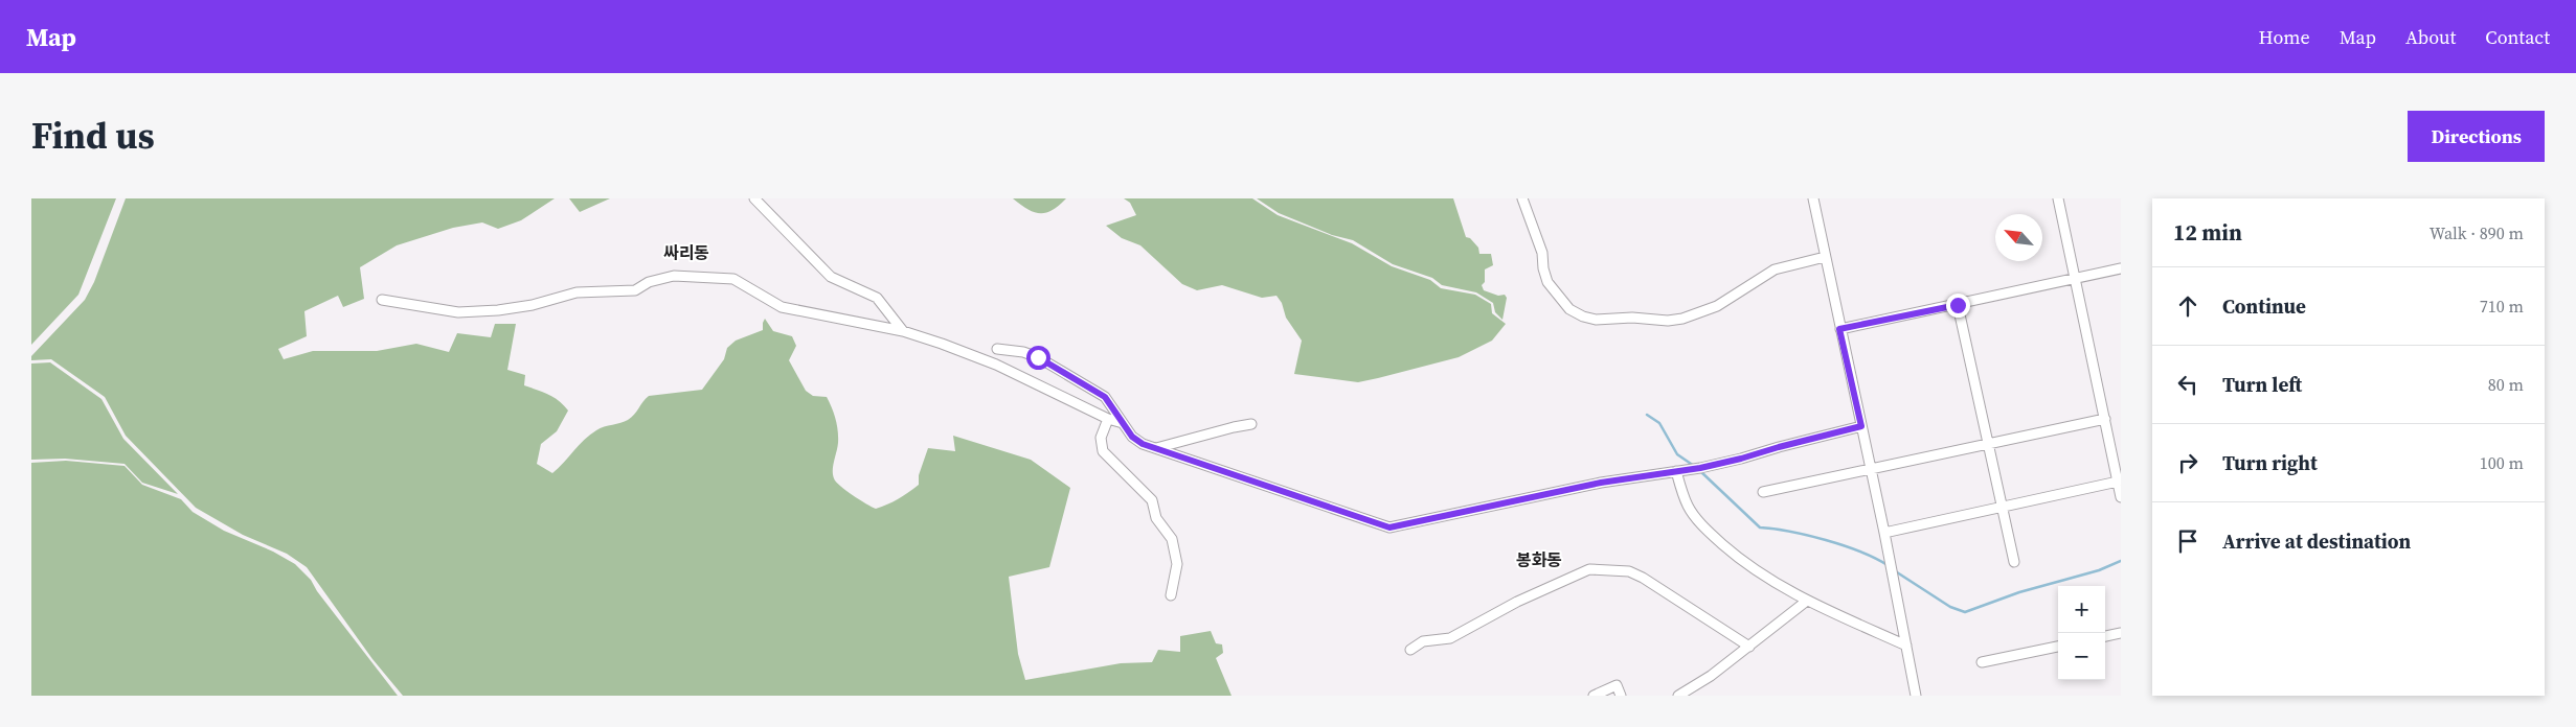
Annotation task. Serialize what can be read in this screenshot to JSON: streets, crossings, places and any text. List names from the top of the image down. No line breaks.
{"districts":["싸리동","봉화동"],"north":"top left","page":{"header":"Map","nav":["Home","Map","About","Contact"],"title":"Find us","buttons":"Directions","heading":["12 min","Walk · 890 m"],"list":[["Continue","710 m"],["Turn left","80 m"],["Turn right","100 m"],"Arrive at destination"],"map_buttons":["+","−"]}}
